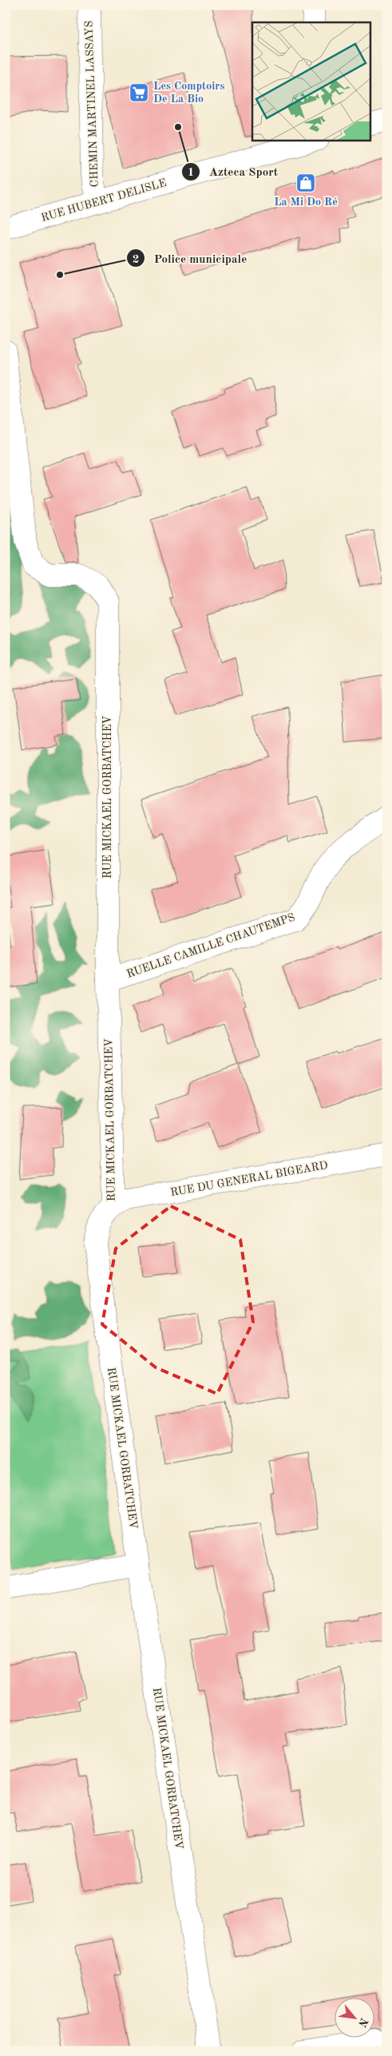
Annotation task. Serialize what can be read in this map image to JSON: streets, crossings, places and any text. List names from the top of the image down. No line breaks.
{"streets":{"street":["CHEMIN MARTINEL LASSAYS","RUE HUBERT DELISLE","RUE MICKAEL GORBATCHEV","RUELLE CAMILLE CHAUTEMPS","RUE DU GENERAL BIGEARD"]},"crossings":[["CHEMIN MARTINEL LASSAYS","RUE HUBERT DELISLE"],["RUE MICKAEL GORBATCHEV","RUELLE CAMILLE CHAUTEMPS"],["RUE MICKAEL GORBATCHEV","RUE DU GENERAL BIGEARD"]],"places":{"supermarket":["Les Comptoirs De La Bio"],"other":["Azteca Sport","Police municipale"],"shop":["La Mi Do Ré"]},"north":"bottom right"}
